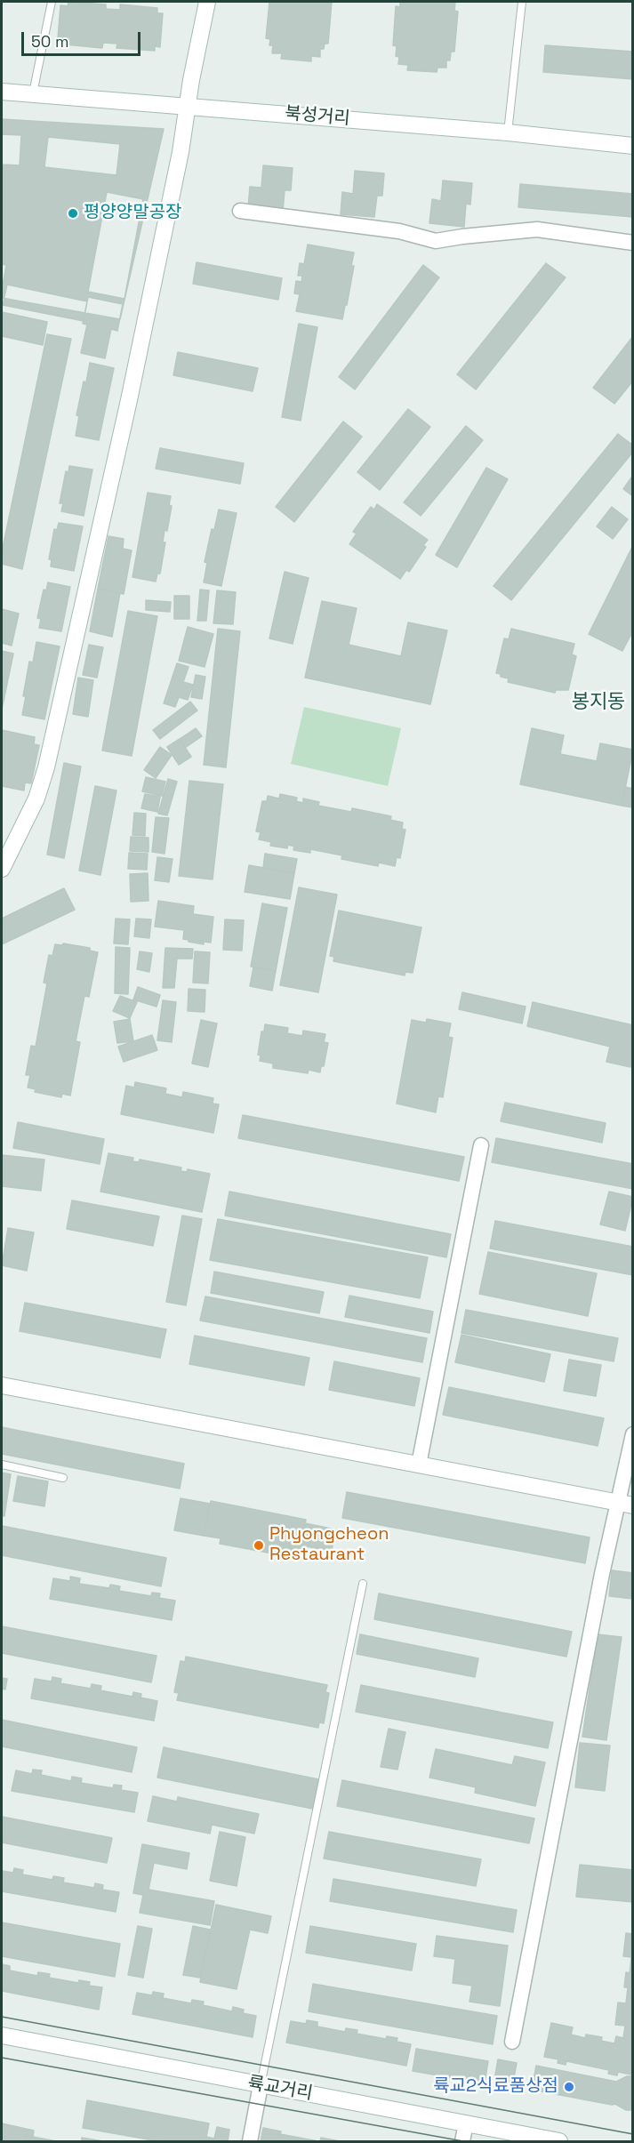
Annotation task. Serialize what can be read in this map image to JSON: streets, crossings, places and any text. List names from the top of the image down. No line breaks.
{"streets":{"street":["북성거리","륙교거리"]},"districts":["봉지동"],"places":["평양양말공장","Phyongcheon Restaurant","륙교2식료품상점"],"scale_bar":"50 m"}
